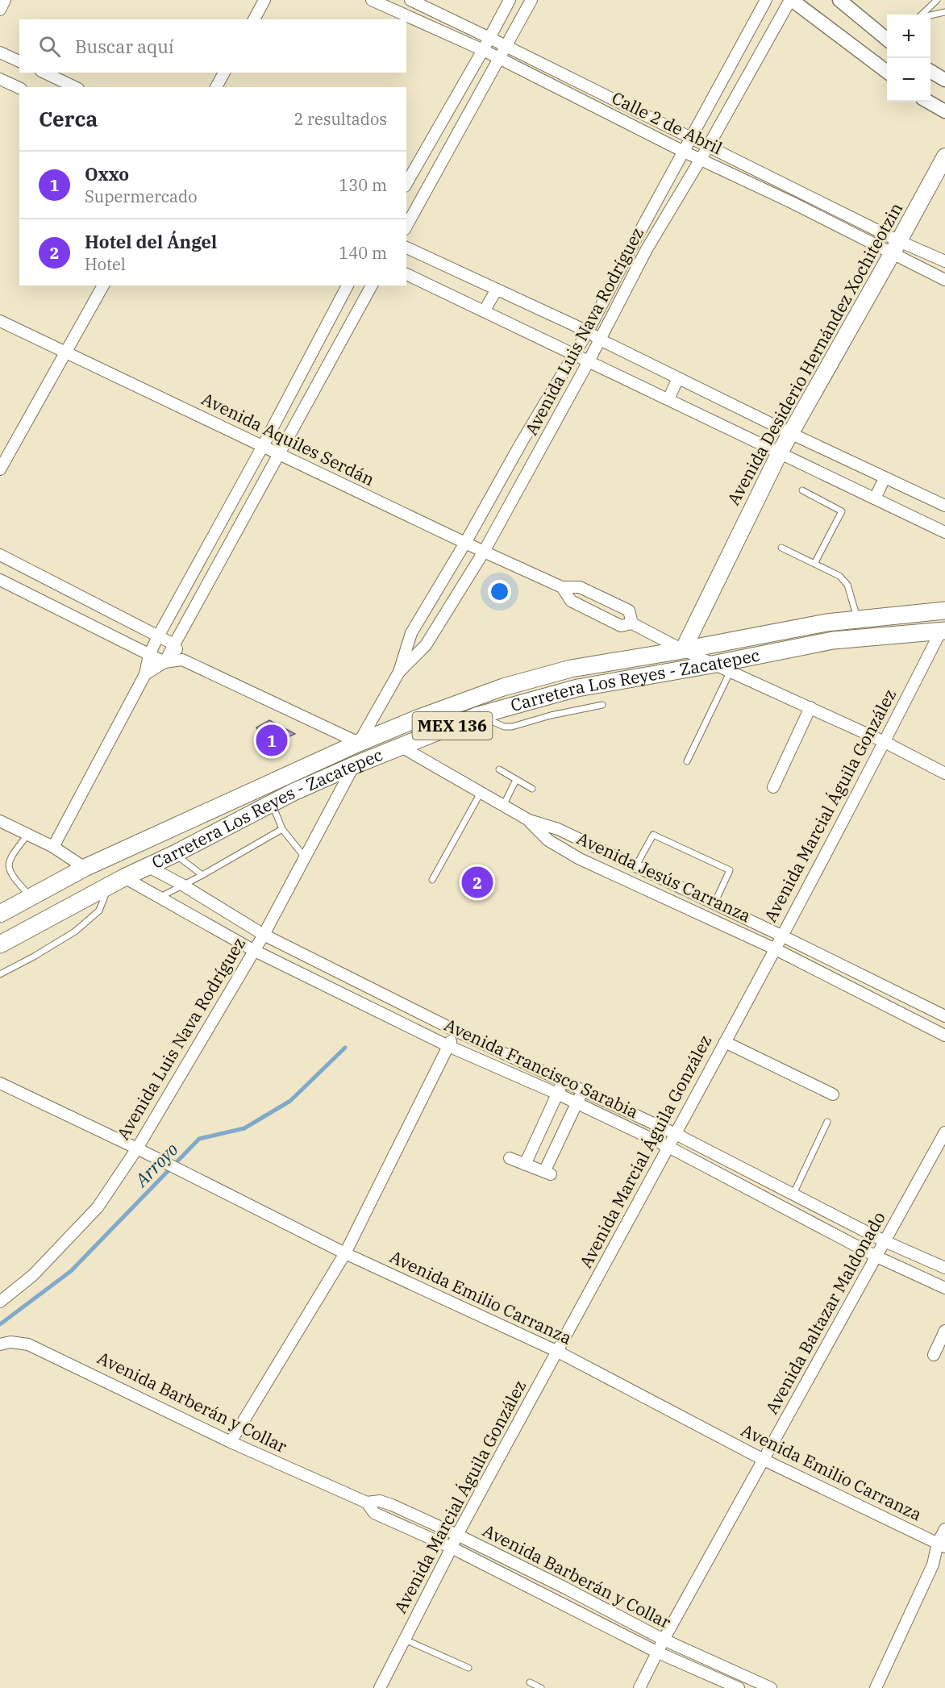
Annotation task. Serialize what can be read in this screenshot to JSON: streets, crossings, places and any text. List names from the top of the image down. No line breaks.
{"streets":{"main road":["Avenida Desiderio Hernández Xochiteotzin","Carretera Los Reyes - Zacatepec","MEX 136"],"street":["Calle 2 de Abril","Avenida Luis Nava Rodríguez","Avenida Aquiles Serdán","Avenida Marcial Águila González","Avenida Jesús Carranza","Avenida Francisco Sarabia","Avenida Emilio Carranza","Avenida Baltazar Maldonado","Avenida Barberán y Collar"]},"crossings":[["Calle 2 de Abril","Avenida Luis Nava Rodríguez"],["Calle 2 de Abril","Avenida Desiderio Hernández Xochiteotzin"],["Avenida Luis Nava Rodríguez","Avenida Aquiles Serdán"],["Avenida Luis Nava Rodríguez","Carretera Los Reyes - Zacatepec"],["Avenida Luis Nava Rodríguez","Avenida Francisco Sarabia"],["Avenida Luis Nava Rodríguez","Avenida Emilio Carranza"],["Avenida Desiderio Hernández Xochiteotzin","Avenida Aquiles Serdán"],["Avenida Desiderio Hernández Xochiteotzin","Carretera Los Reyes - Zacatepec"],["Avenida Aquiles Serdán","Carretera Los Reyes - Zacatepec"],["Avenida Aquiles Serdán","Avenida Marcial Águila González"],["Carretera Los Reyes - Zacatepec","Avenida Marcial Águila González"],["Carretera Los Reyes - Zacatepec","Avenida Jesús Carranza"],["Carretera Los Reyes - Zacatepec","Avenida Francisco Sarabia"],["Avenida Marcial Águila González","Avenida Jesús Carranza"],["Avenida Marcial Águila González","Avenida Francisco Sarabia"],["Avenida Marcial Águila González","Avenida Emilio Carranza"],["Avenida Marcial Águila González","Avenida Barberán y Collar"],["Avenida Francisco Sarabia","Avenida Baltazar Maldonado"],["Avenida Emilio Carranza","Avenida Baltazar Maldonado"],["Avenida Baltazar Maldonado","Avenida Barberán y Collar"]],"water":["Arroyo"],"page":{"map_buttons":["+","−"],"search":"Buscar aquí","heading":["Cerca","2 resultados"],"list":[{"mark":"1","name":"Oxxo","note":"Supermercado","value":"130 m"},{"mark":"2","name":"Hotel del Ángel","note":"Hotel","value":"140 m"}],"pins":["1","2"]}}
